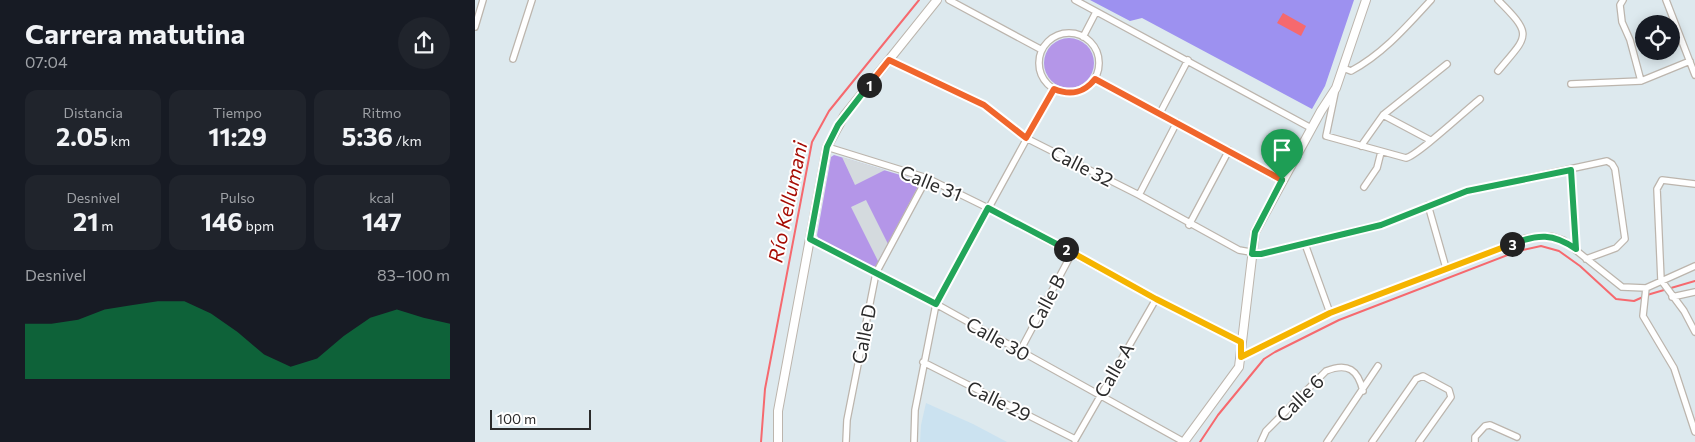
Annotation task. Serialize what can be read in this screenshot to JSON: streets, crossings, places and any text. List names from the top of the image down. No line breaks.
{"streets":{"street":["Calle 32","Calle 31","Calle B","Calle D","Calle 30","Calle A","Calle 6","Calle 29"]},"crossings":[["Calle 31","Calle B"],["Calle 31","Calle D"],["Calle 31","Calle A"],["Calle B","Calle 30"],["Calle D","Calle 30"],["Calle 30","Calle A"],["Calle A","Calle 29"]],"water":["Río Kellumani"],"scale_bar":"100 m","page":{"heading":["Carrera matutina","07:04"],"pins":["1","3","2"],"stats":[["Distancia","2.05 km"],["Tiempo","11:29"],["Ritmo","5:36 /km"],["Desnivel","21 m"],["Pulso","146 bpm"],["kcal","147"]],"chart":["Desnivel","83–100 m"],"scale":"100 m"}}
